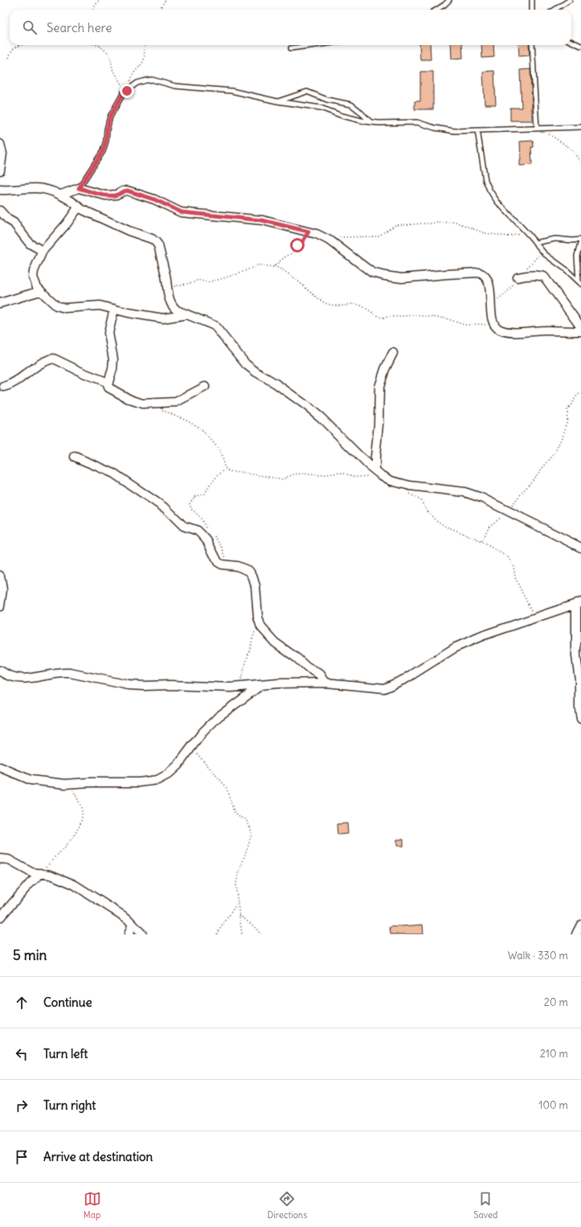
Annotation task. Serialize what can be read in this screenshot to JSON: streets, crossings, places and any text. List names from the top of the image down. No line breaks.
{"page":{"search":"Search here","heading":["5 min","Walk · 330 m"],"list":[["Continue","20 m"],["Turn left","210 m"],["Turn right","100 m"],"Arrive at destination"],"nav":["Map","Directions","Saved"]}}
